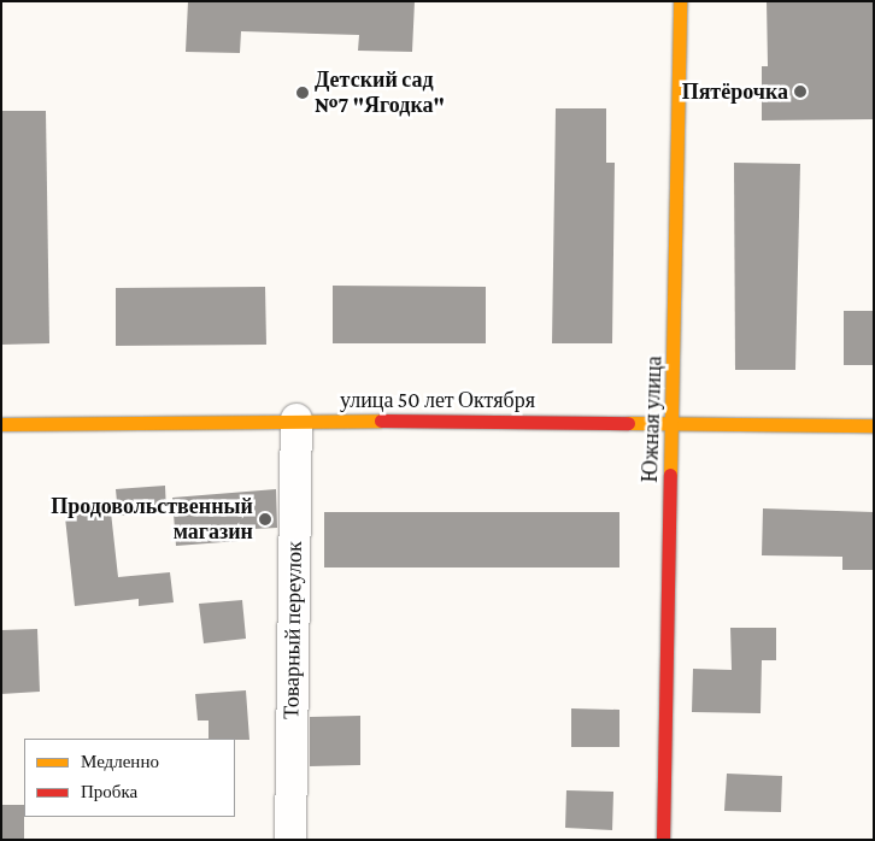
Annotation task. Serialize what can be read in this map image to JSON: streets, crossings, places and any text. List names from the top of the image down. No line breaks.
{"streets":{"main road":["улица 50 лет Октября","Южная улица"],"street":["Товарный переулок"]},"crossings":[["улица 50 лет Октября","Южная улица"],["улица 50 лет Октября","Товарный переулок"]],"places":["Пятёрочка","Детский сад №7 \"Ягодка\"","Продовольственный магазин"],"legend":["Медленно","Пробка"]}
